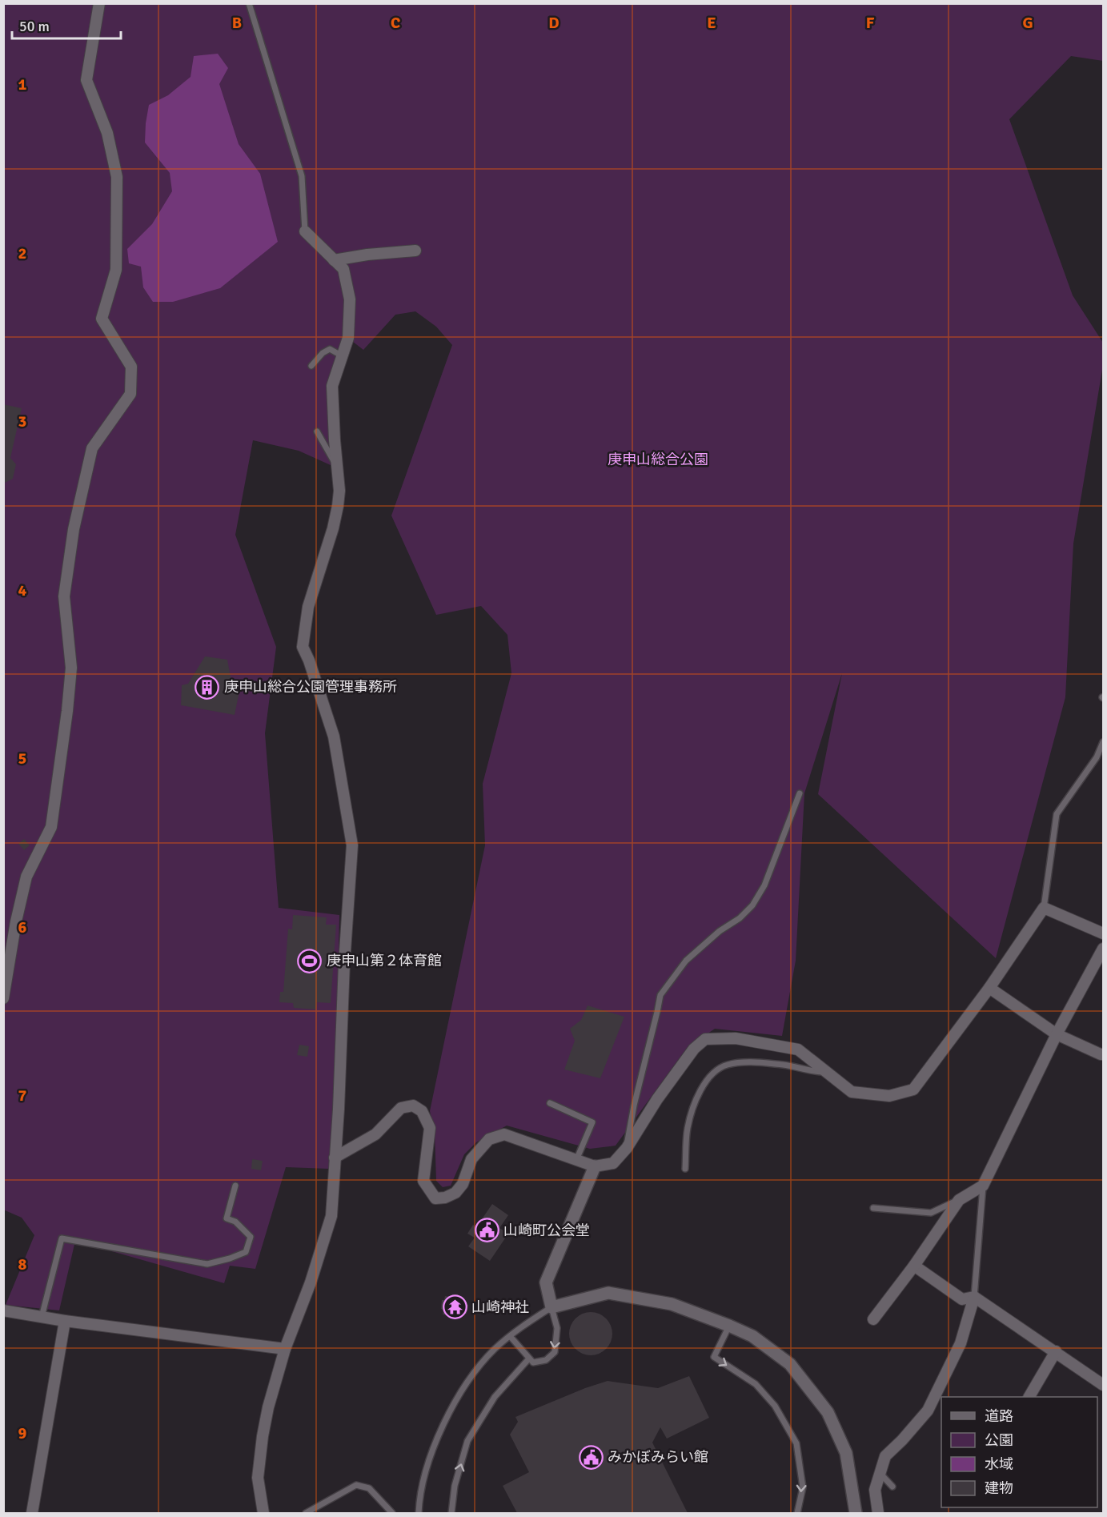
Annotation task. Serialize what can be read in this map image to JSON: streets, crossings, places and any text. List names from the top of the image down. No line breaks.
{"parks":["庚申山総合公園"],"places":{"building":["庚申山総合公園管理事務所"],"sports":["庚申山第２体育館"],"public building":["山崎町公会堂","みかぼみらい館"],"temple":["山崎神社"]},"legend":["道路","公園","水域","建物"],"scale_bar":"50 m","grid":{"columns":["B","C","D","E","F","G"],"rows":["1","2","3","4","5","6","7","8","9"]}}
